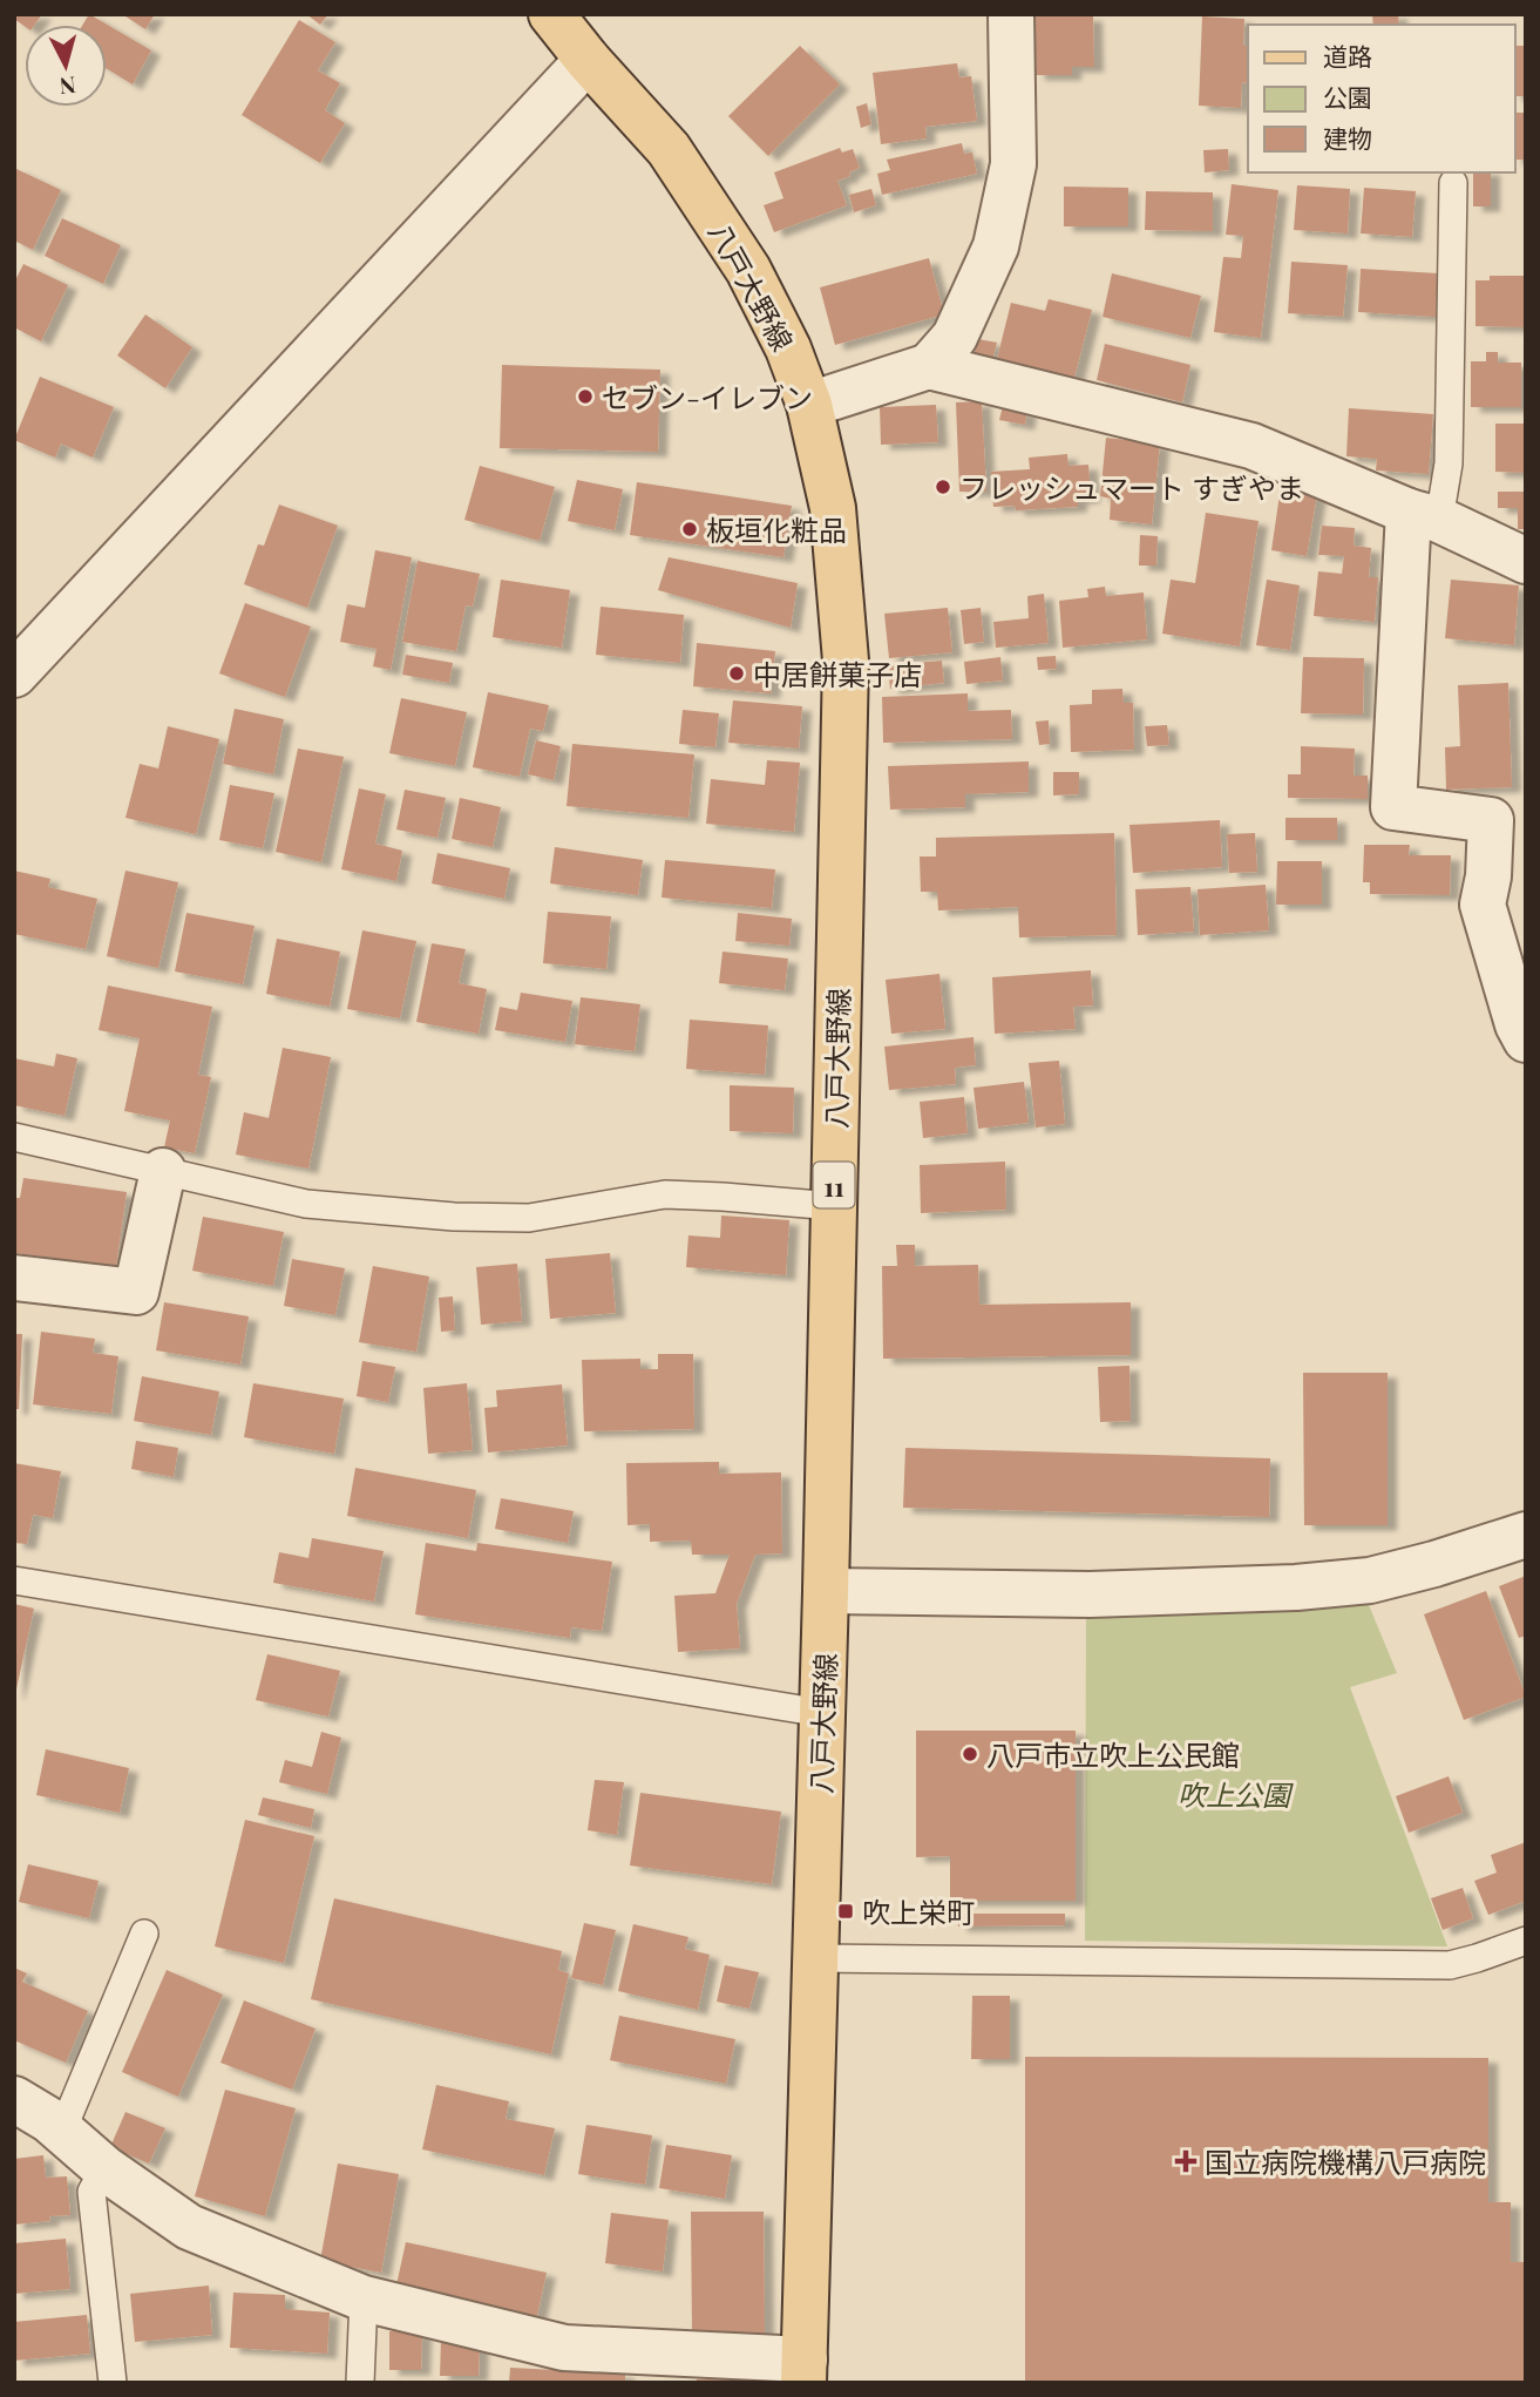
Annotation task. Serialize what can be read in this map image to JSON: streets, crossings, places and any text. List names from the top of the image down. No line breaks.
{"streets":{"main road":["八戸大野線","11"]},"parks":["吹上公園"],"places":{"other":["セブン-イレブン","フレッシュマート すぎやま","板垣化粧品","中居餅菓子店","八戸市立吹上公民館"],"transit":["吹上栄町"],"health":["国立病院機構八戸病院"]},"legend":["道路","公園","建物"],"north":"bottom"}
